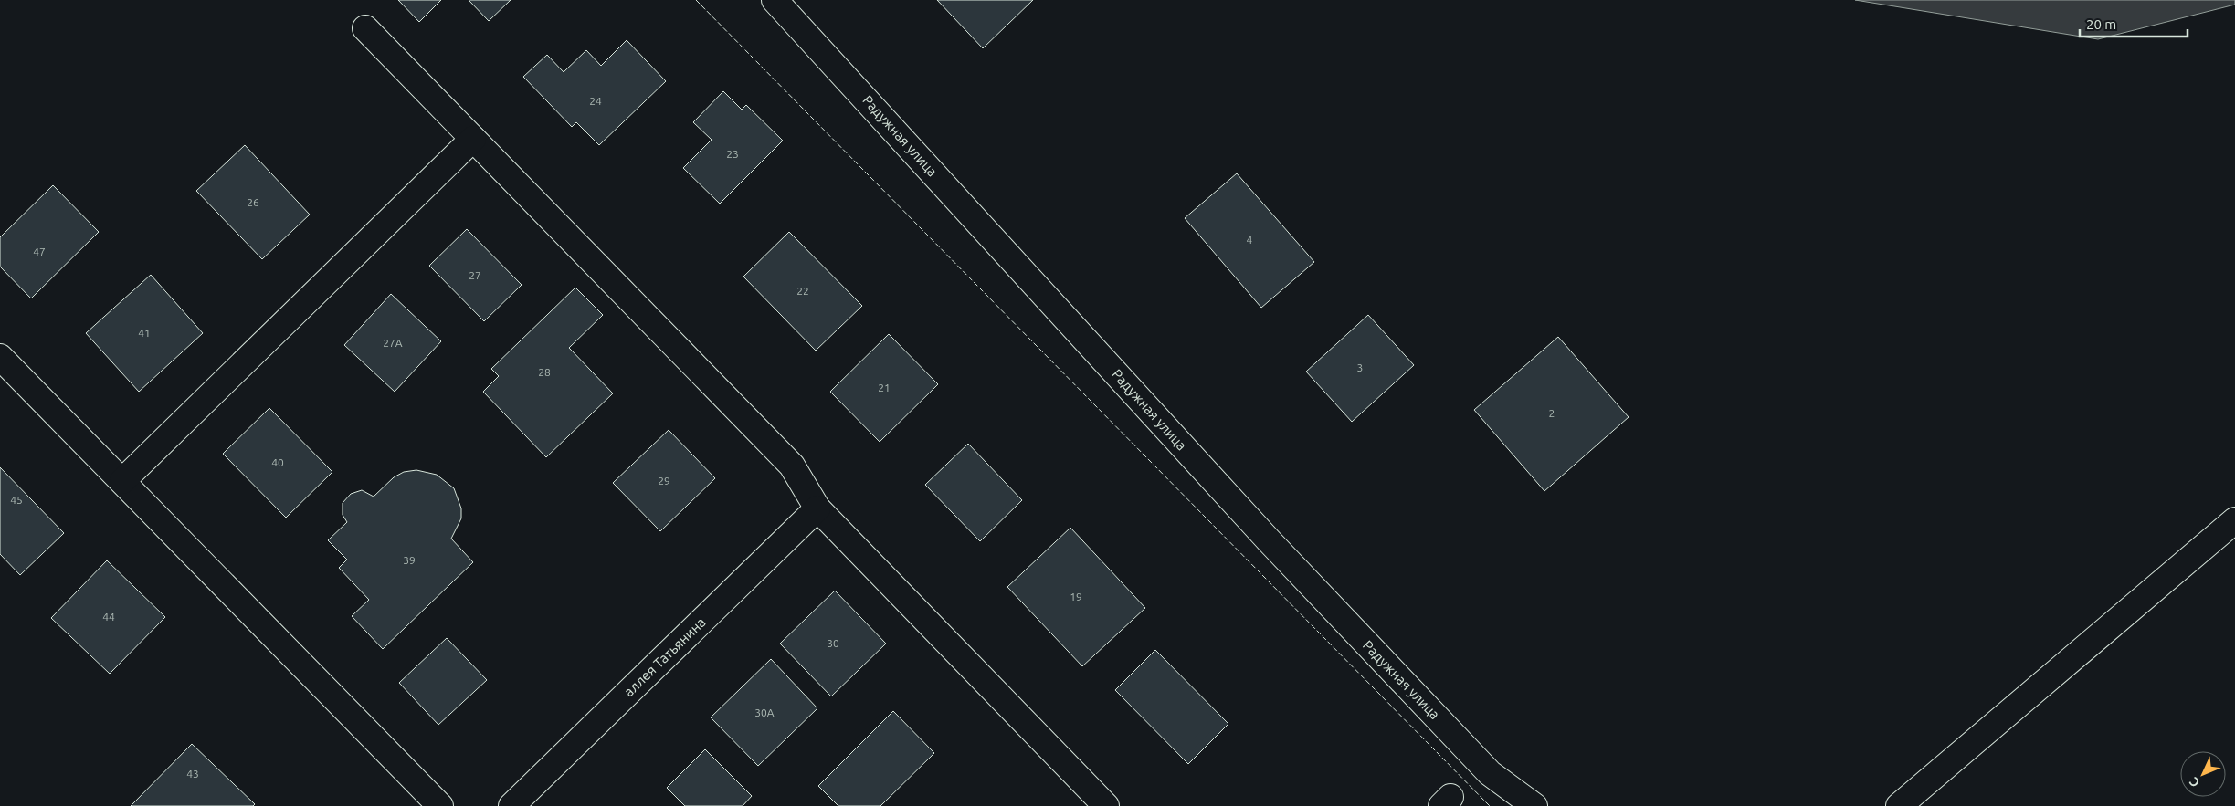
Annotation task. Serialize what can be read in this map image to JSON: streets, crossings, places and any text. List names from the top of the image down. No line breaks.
{"streets":{"street":["Радужная улица","аллея Татьянина"]},"house_numbers":["24","23","26","4","47","27","22","41","27А","3","28","21","2","40","29","45","39","19","44","30","30А","43"],"scale_bar":"20 m","north":"bottom left"}
